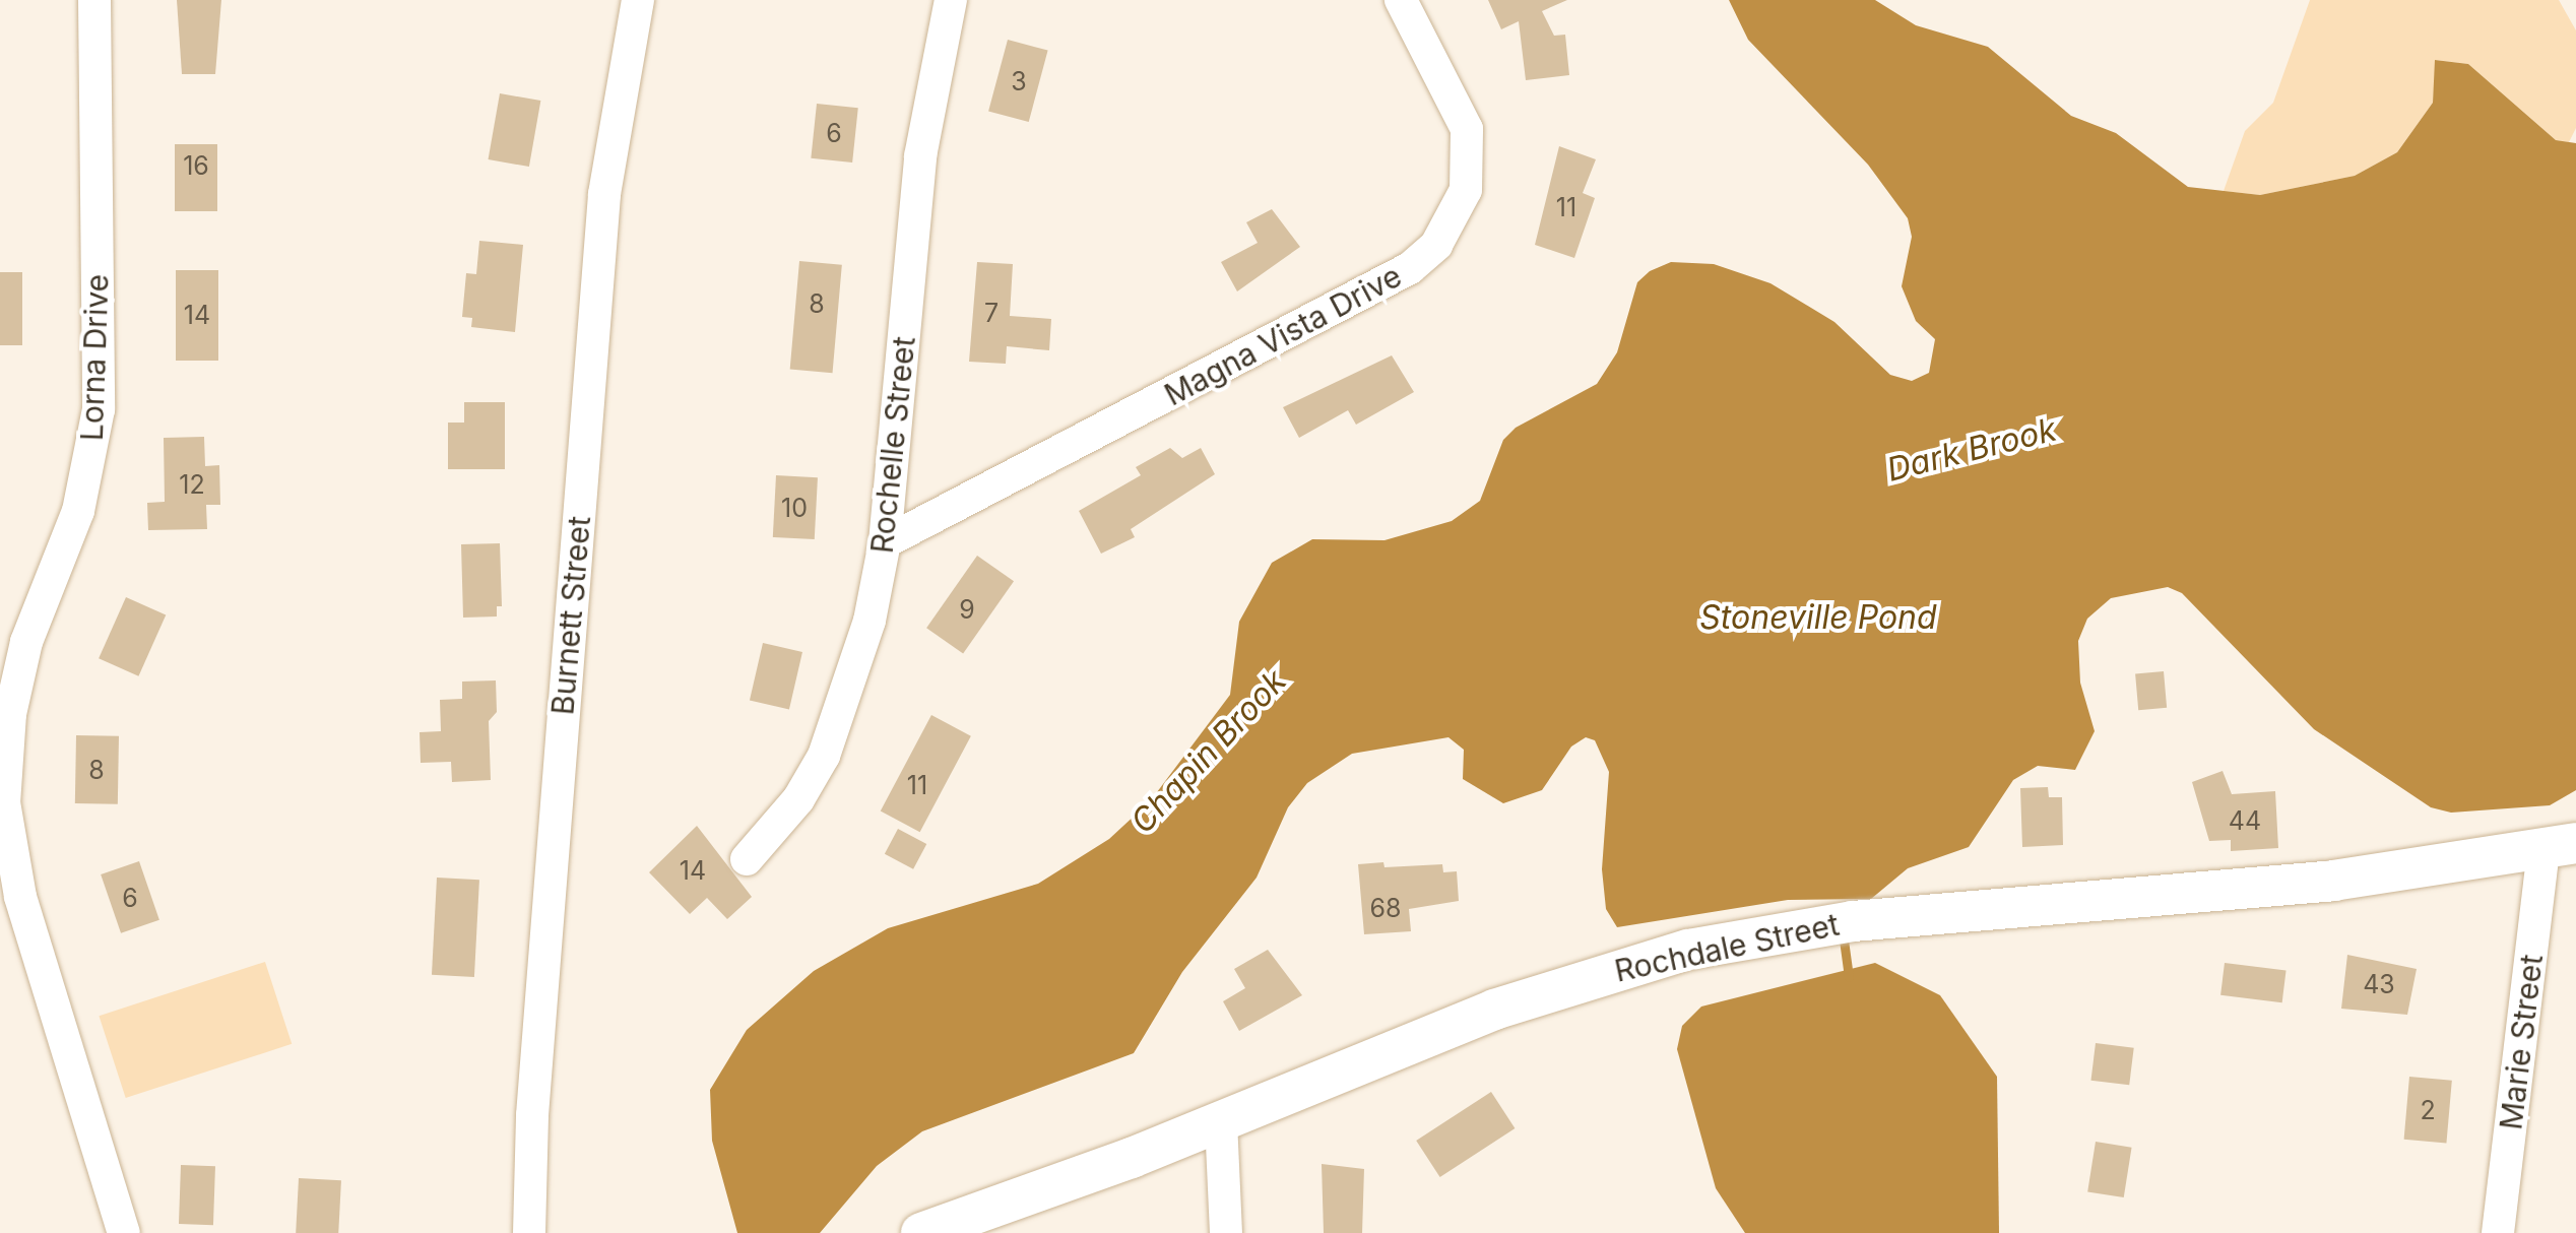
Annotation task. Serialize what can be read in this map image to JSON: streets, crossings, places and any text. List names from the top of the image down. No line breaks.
{"streets":{"street":["Magna Vista Drive","Lorna Drive","Rochelle Street","Burnett Street","Rochdale Street","Marie Street"]},"crossings":[["Magna Vista Drive","Rochelle Street"],["Rochdale Street","Marie Street"]],"water":["Dark Brook","Stoneville Pond","Chapin Brook"],"house_numbers":["3","6","16","11","8","7","14","12","10","9","8","11","44","14","6","68","43","2"]}
